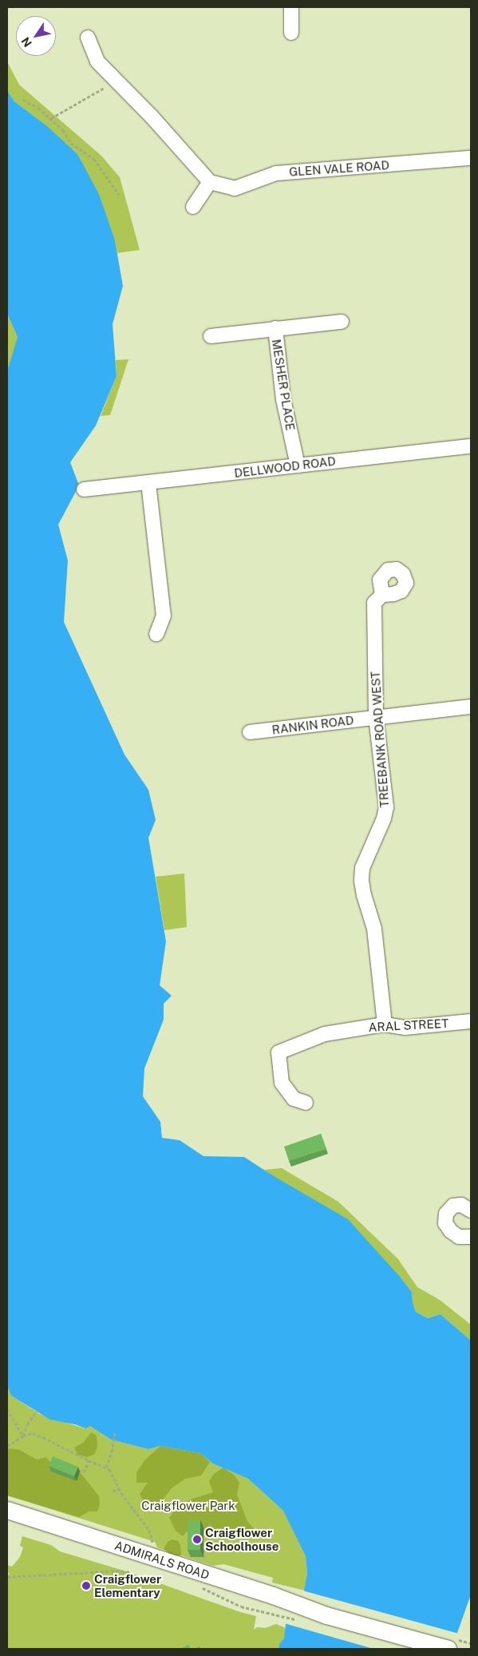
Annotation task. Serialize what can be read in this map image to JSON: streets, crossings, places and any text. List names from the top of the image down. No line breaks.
{"streets":{"main road":["ADMIRALS ROAD"],"street":["GLEN VALE ROAD","MESHER PLACE","DELLWOOD ROAD","RANKIN ROAD","TREEBANK ROAD WEST","ARAL STREET"]},"crossings":[["MESHER PLACE","DELLWOOD ROAD"],["RANKIN ROAD","TREEBANK ROAD WEST"],["TREEBANK ROAD WEST","ARAL STREET"]],"parks":["Craigflower Park"],"places":["Craigflower Schoolhouse","Craigflower Elementary"],"north":"bottom left"}
